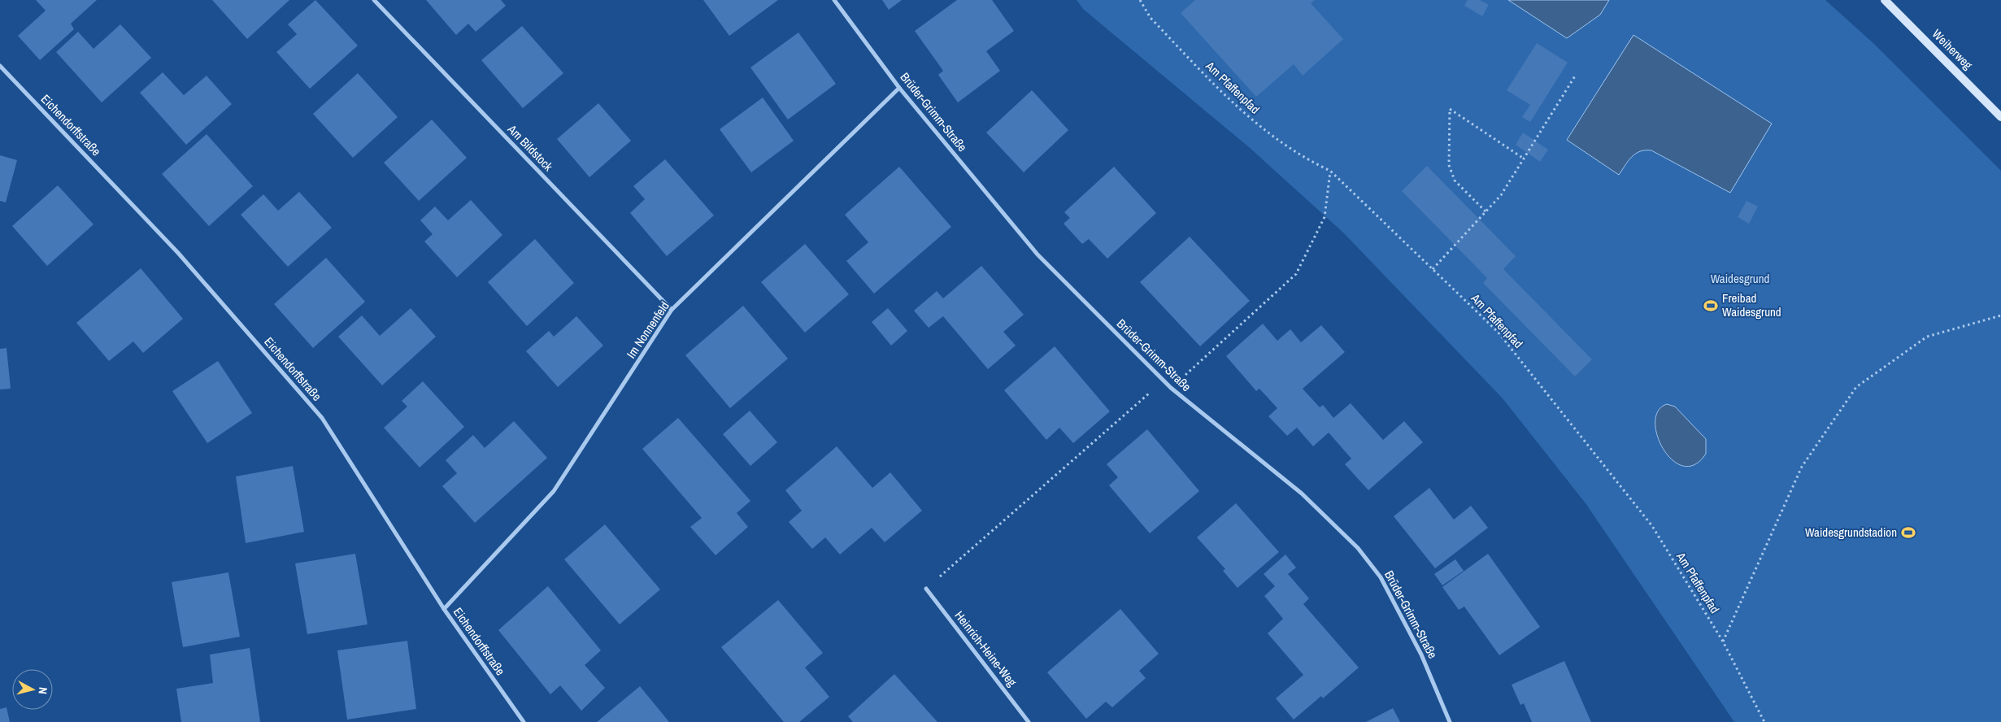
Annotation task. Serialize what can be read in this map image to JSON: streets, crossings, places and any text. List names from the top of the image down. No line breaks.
{"streets":{"main road":["Weiherweg"],"street":["Brüder-Grimm-Straße","Eichendorffstraße","Am Bildstock","Im Nonnenfeld","Heinrich-Heine-Weg"],"path":["Am Pfaffenpfad"]},"crossings":[["Brüder-Grimm-Straße","Im Nonnenfeld"],["Eichendorffstraße","Im Nonnenfeld"],["Am Bildstock","Im Nonnenfeld"]],"parks":["Waidesgrund"],"places":{"sports":["Freibad Waidesgrund","Waidesgrundstadion"]},"north":"right"}
